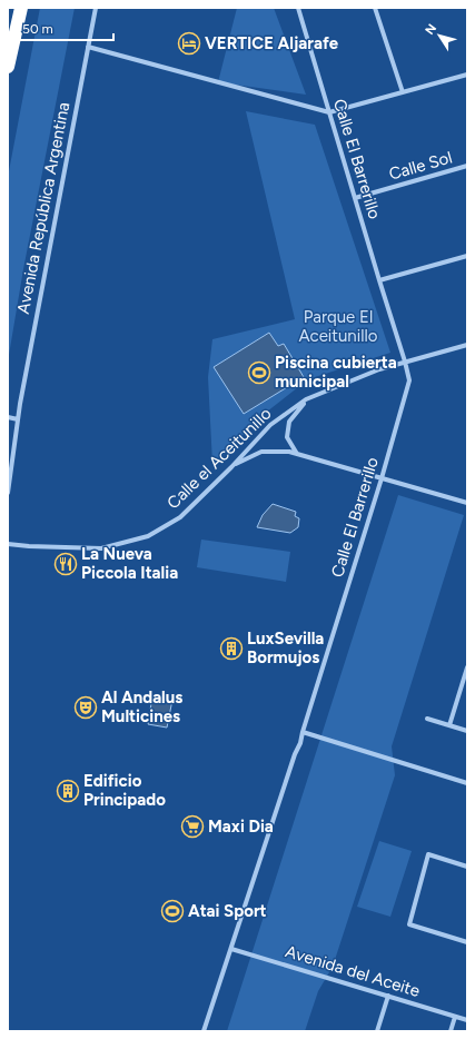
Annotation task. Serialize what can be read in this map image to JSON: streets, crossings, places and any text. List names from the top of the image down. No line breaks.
{"streets":{"street":["Calle El Barrerillo","Calle Sol","Avenida República Argentina","Calle el Aceitunillo","Avenida del Aceite"]},"crossings":[["Calle El Barrerillo","Calle Sol"],["Calle El Barrerillo","Calle el Aceitunillo"],["Calle El Barrerillo","Avenida del Aceite"]],"parks":["Parque El Aceitunillo"],"places":{"hotel":["VERTICE Aljarafe"],"sports":["Piscina cubierta municipal","Atai Sport"],"restaurant":["La Nueva Piccola Italia"],"building":["LuxSevilla Bormujos","Edificio Principado"],"theatre":["Al Andalus Multicines"],"supermarket":["Maxi Dia"]},"scale_bar":"50 m","north":"top left"}
